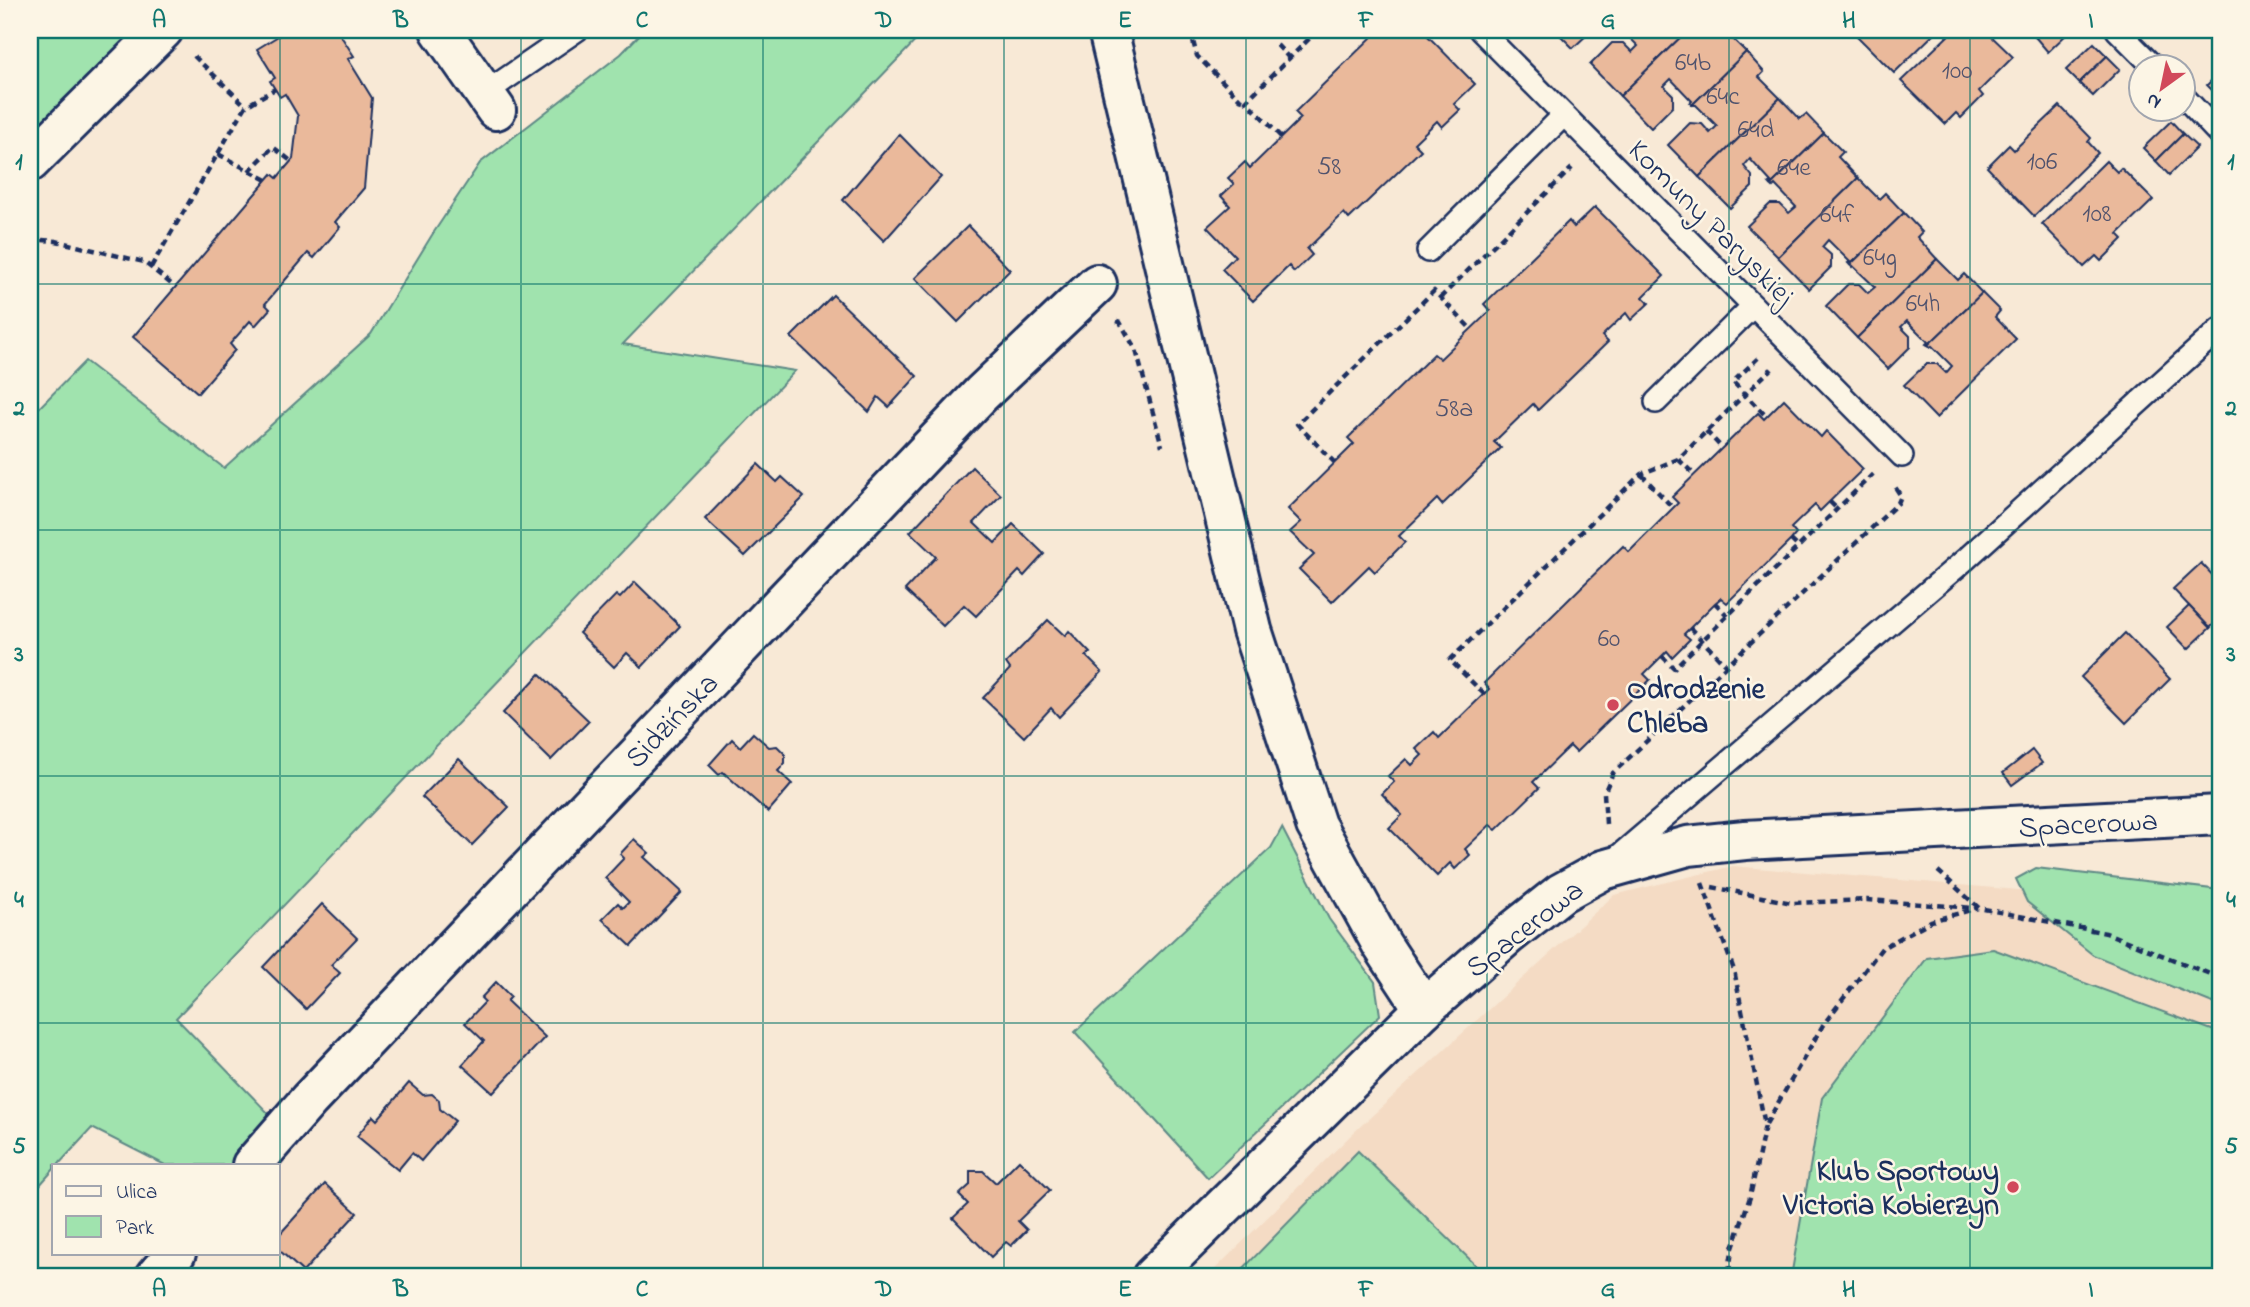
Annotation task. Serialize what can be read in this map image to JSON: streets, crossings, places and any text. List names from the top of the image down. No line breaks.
{"streets":{"street":["Sidzińska","Spacerowa"],"lane":["Komuny Paryskiej"]},"places":["Odrodzenie Chleba","Klub Sportowy Victoria Kobierzyn"],"house_numbers":["64b","100","64c","64d","106","58","64e","108","64f","64g","64h","58a","60"],"legend":["Ulica","Park"],"north":"bottom left","grid":{"columns":["A","B","C","D","E","F","G","H","I"],"rows":["1","2","3","4","5"]}}
